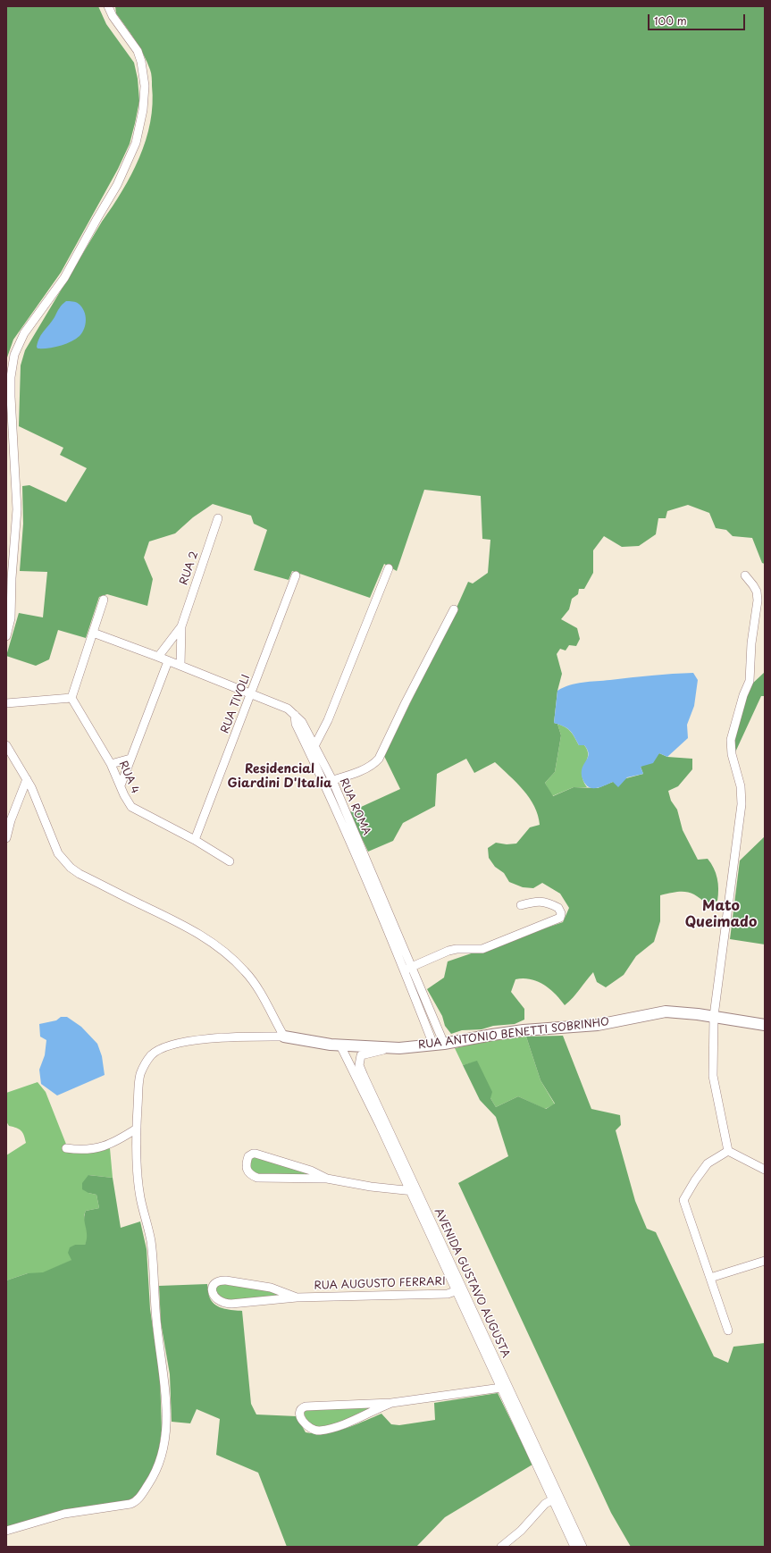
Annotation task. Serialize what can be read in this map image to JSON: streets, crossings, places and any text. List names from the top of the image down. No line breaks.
{"streets":{"main road":["RUA ANTONIO BENETTI SOBRINHO"],"street":["RUA 2","RUA TIVOLI","RUA 4","RUA ROMA","AVENIDA GUSTAVO AUGUSTA","RUA AUGUSTO FERRARI"]},"crossings":[["RUA TIVOLI","RUA 4"],["RUA TIVOLI","RUA ROMA"],["RUA ROMA","RUA ANTONIO BENETTI SOBRINHO"],["RUA ANTONIO BENETTI SOBRINHO","AVENIDA GUSTAVO AUGUSTA"],["AVENIDA GUSTAVO AUGUSTA","RUA AUGUSTO FERRARI"]],"districts":["Residencial Giardini D'Italia","Mato Queimado"],"scale_bar":"100 m"}
